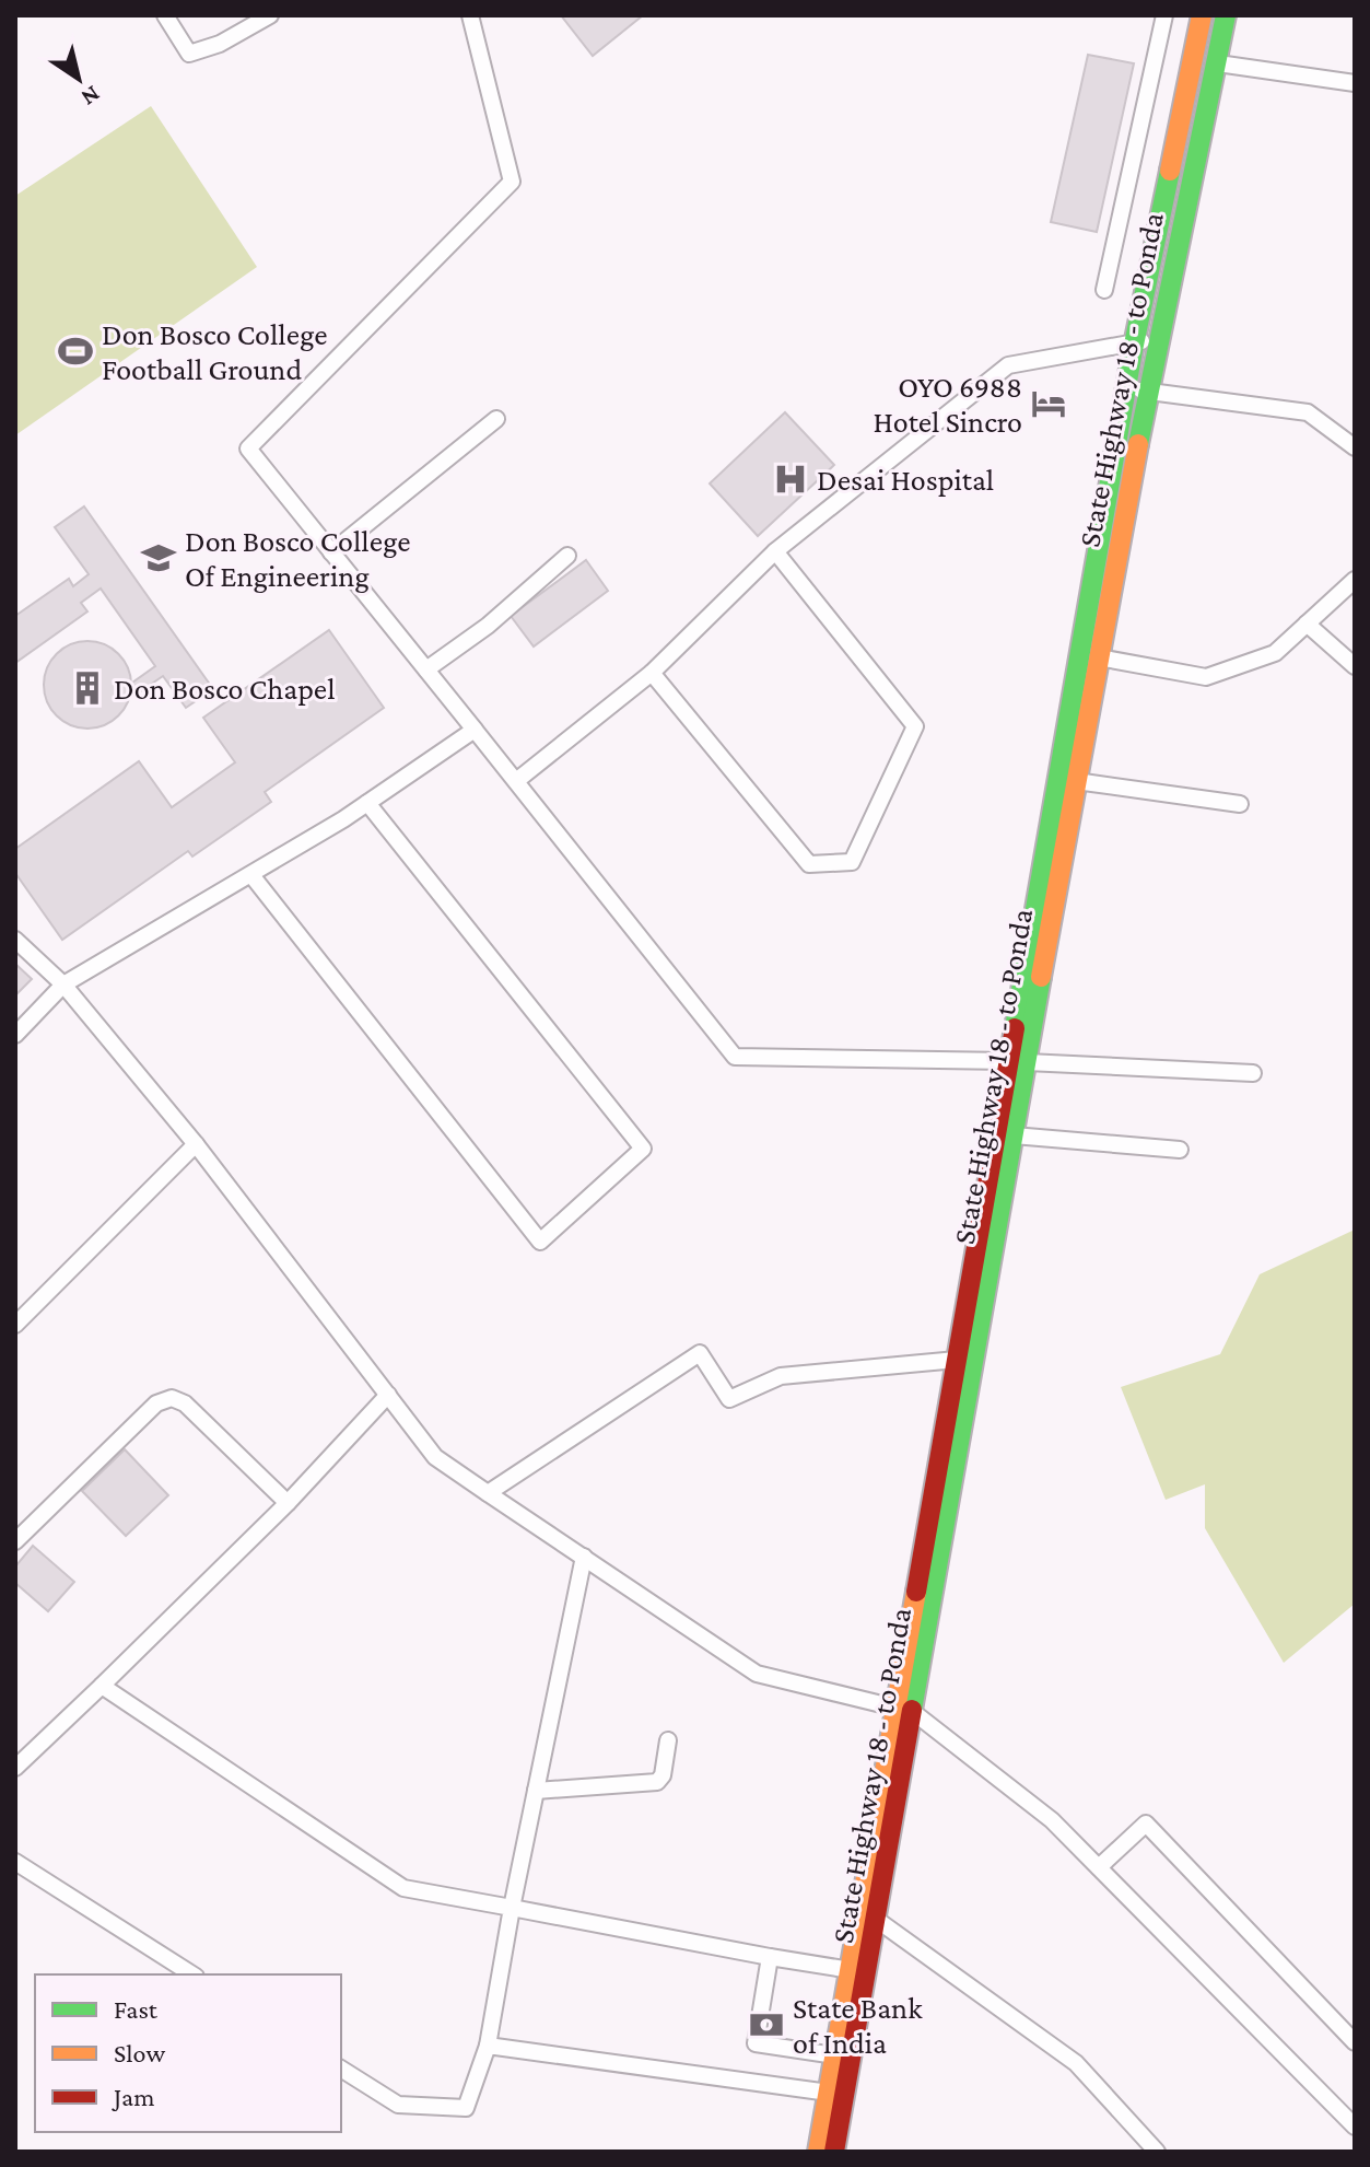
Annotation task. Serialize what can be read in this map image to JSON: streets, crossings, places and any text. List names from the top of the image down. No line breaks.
{"streets":{"main road":["State Highway 18 - to Ponda"]},"places":{"sports":["Don Bosco College Football Ground"],"hotel":["OYO 6988 Hotel Sincro"],"hospital":["Desai Hospital"],"school or university":["Don Bosco College Of Engineering"],"building":["Don Bosco Chapel"],"bank":["State Bank of India"]},"legend":["Fast","Slow","Jam"],"north":"bottom right"}
